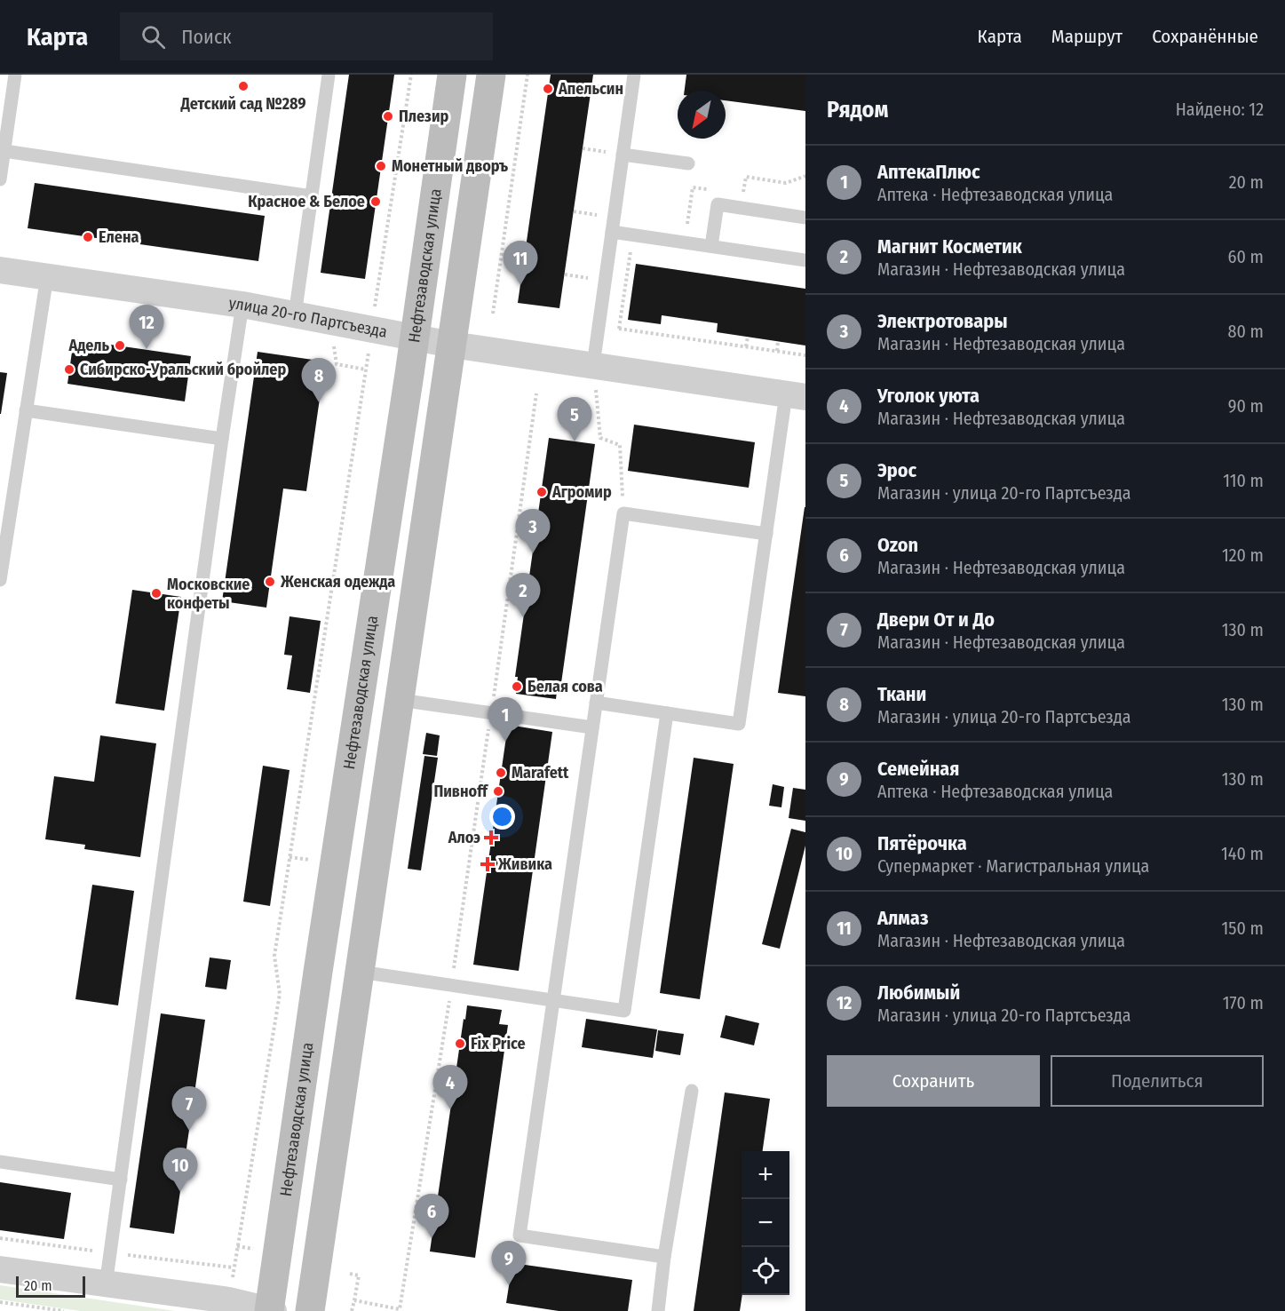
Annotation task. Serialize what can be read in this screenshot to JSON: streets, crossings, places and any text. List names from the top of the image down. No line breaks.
{"streets":{"main road":["Нефтезаводская улица"],"street":["улица 20-го Партсъезда"]},"crossings":[["Нефтезаводская улица","улица 20-го Партсъезда"]],"places":{"other":["Детский сад №289","Апельсин","Плезир","Монетный дворъ","Красное & Белое","Елена","Адель","Сибирско-Уральский бройлер","Агромир","Женская одежда","Московские конфеты","Белая сова","Marafett","Пивнoff","Fix Price"],"health":["Алоэ","Живика"]},"scale_bar":"20 m","north":"bottom left","page":{"header":"Карта","search":"Поиск","nav":["Карта","Маршрут","Сохранённые"],"heading":["Рядом","Найдено: 12"],"list":[{"mark":"1","name":"АптекаПлюс","note":"Аптека · Нефтезаводская улица","value":"20 m"},{"mark":"2","name":"Магнит Косметик","note":"Магазин · Нефтезаводская улица","value":"60 m"},{"mark":"3","name":"Электротовары","note":"Магазин · Нефтезаводская улица","value":"80 m"},{"mark":"4","name":"Уголок уюта","note":"Магазин · Нефтезаводская улица","value":"90 m"},{"mark":"5","name":"Эрос","note":"Магазин · улица 20-го Партсъезда","value":"110 m"},{"mark":"6","name":"Ozon","note":"Магазин · Нефтезаводская улица","value":"120 m"},{"mark":"7","name":"Двери От и До","note":"Магазин · Нефтезаводская улица","value":"130 m"},{"mark":"8","name":"Ткани","note":"Магазин · улица 20-го Партсъезда","value":"130 m"},{"mark":"9","name":"Семейная","note":"Аптека · Нефтезаводская улица","value":"130 m"},{"mark":"10","name":"Пятёрочка","note":"Супермаркет · Магистральная улица","value":"140 m"},{"mark":"11","name":"Алмаз","note":"Магазин · Нефтезаводская улица","value":"150 m"},{"mark":"12","name":"Любимый","note":"Магазин · улица 20-го Партсъезда","value":"170 m"}],"pins":["11","12","8","5","3","2","1","4","7","10","6","9"],"buttons":["Сохранить","Поделиться"],"map_buttons":["+","−"],"scale":"20 m"}}
